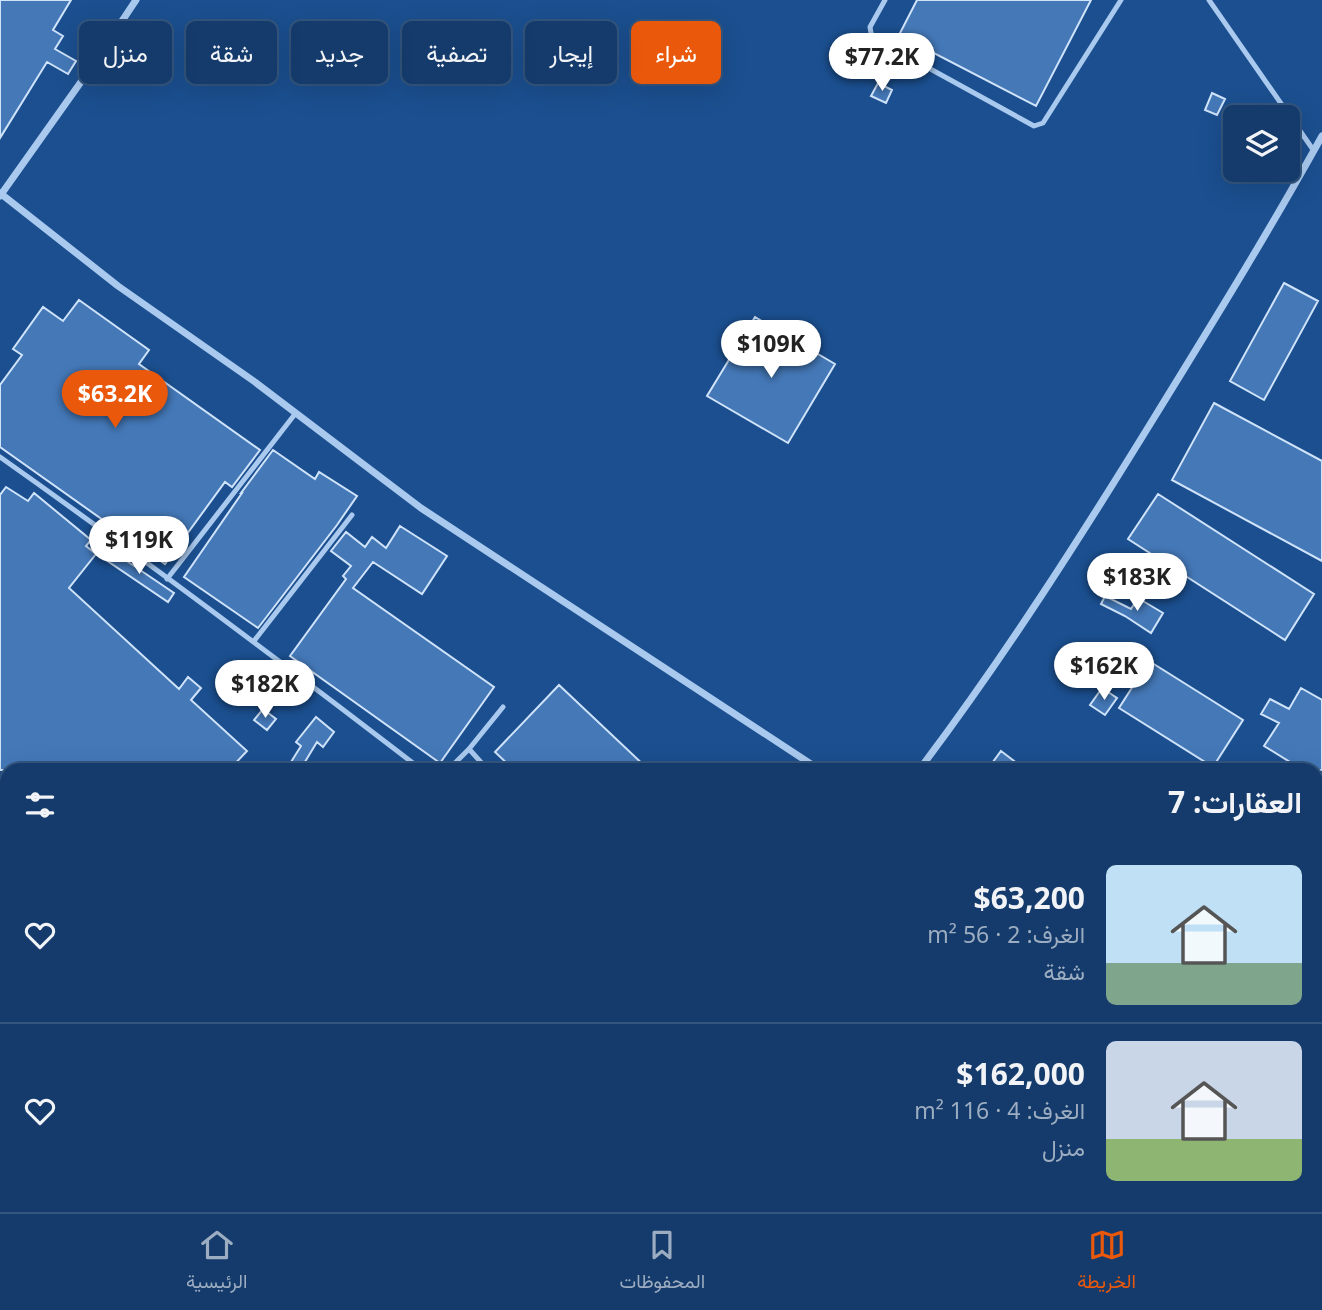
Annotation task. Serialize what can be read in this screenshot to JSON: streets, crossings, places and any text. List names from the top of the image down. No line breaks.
{"page":{"chip":["شراء","إيجار","تصفية","جديد","شقة","منزل"],"price":["$77.2K","$109K","$63.2K","$119K","$183K","$162K","$182K"],"heading":"العقارات: 7","list":[{"name":"$63,200","note":"الغرف: 2 · 56 m² · شقة"},{"name":"$162,000","note":"الغرف: 4 · 116 m² · منزل"}],"tabs":["الخريطة","المحفوظات","الرئيسية"]}}
